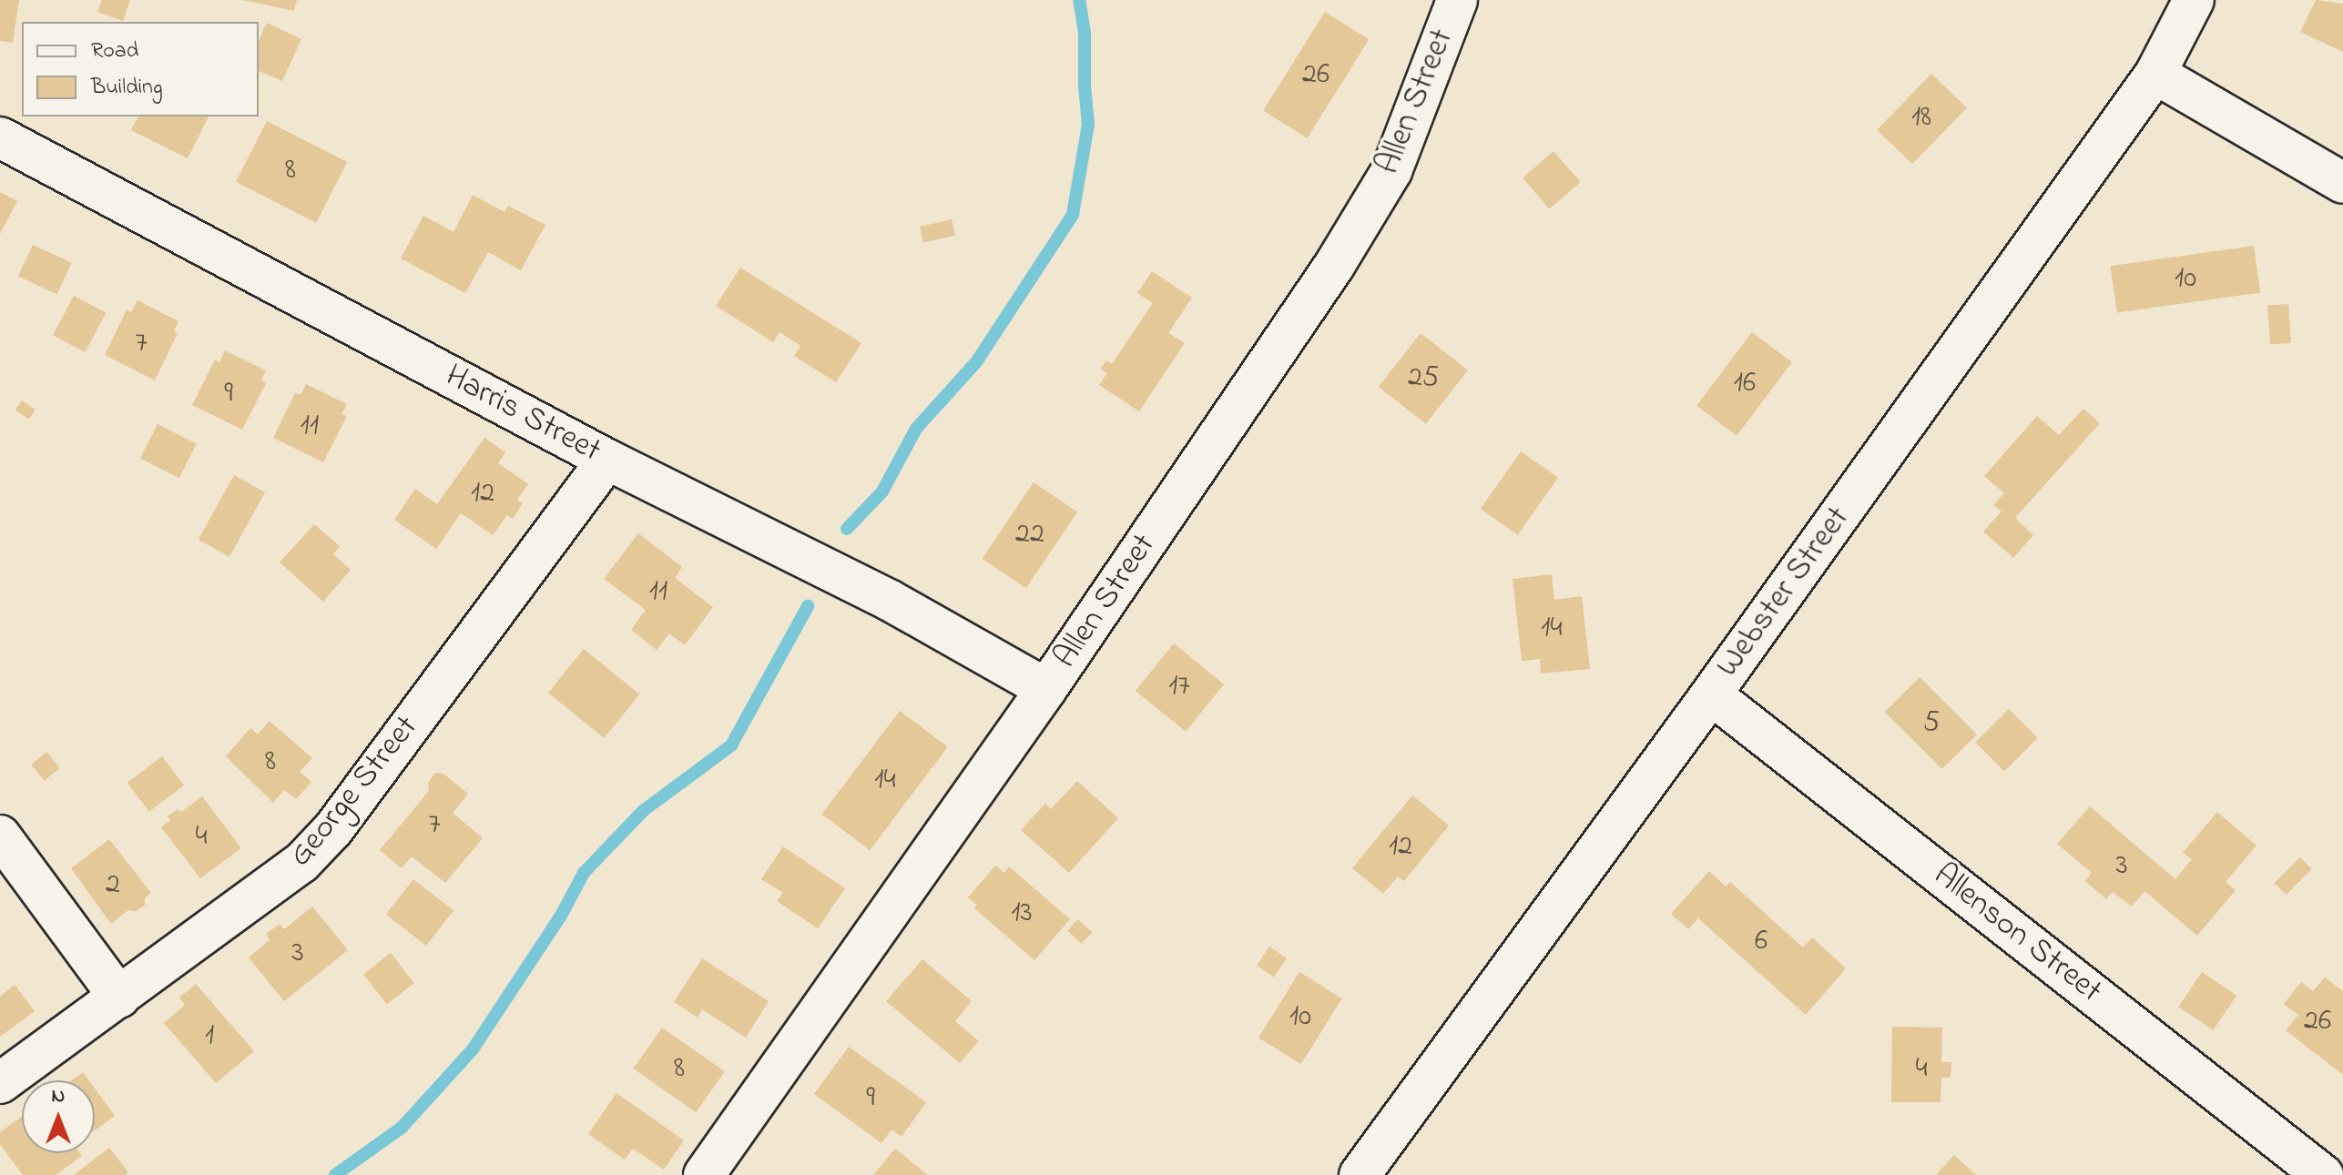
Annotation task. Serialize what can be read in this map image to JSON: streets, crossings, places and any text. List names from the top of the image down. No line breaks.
{"streets":{"street":["Allen Street","Harris Street","Webster Street","George Street","Allenson Street"]},"crossings":[["Allen Street","Harris Street"],["Harris Street","George Street"],["Webster Street","Allenson Street"]],"house_numbers":["26","18","8","10","7","25","16","9","11","12","22","11","14","17","5","8","14","7","4","12","3","2","13","6","3","10","26","1","8","4","9"],"legend":["Road","Building"],"north":"top"}
